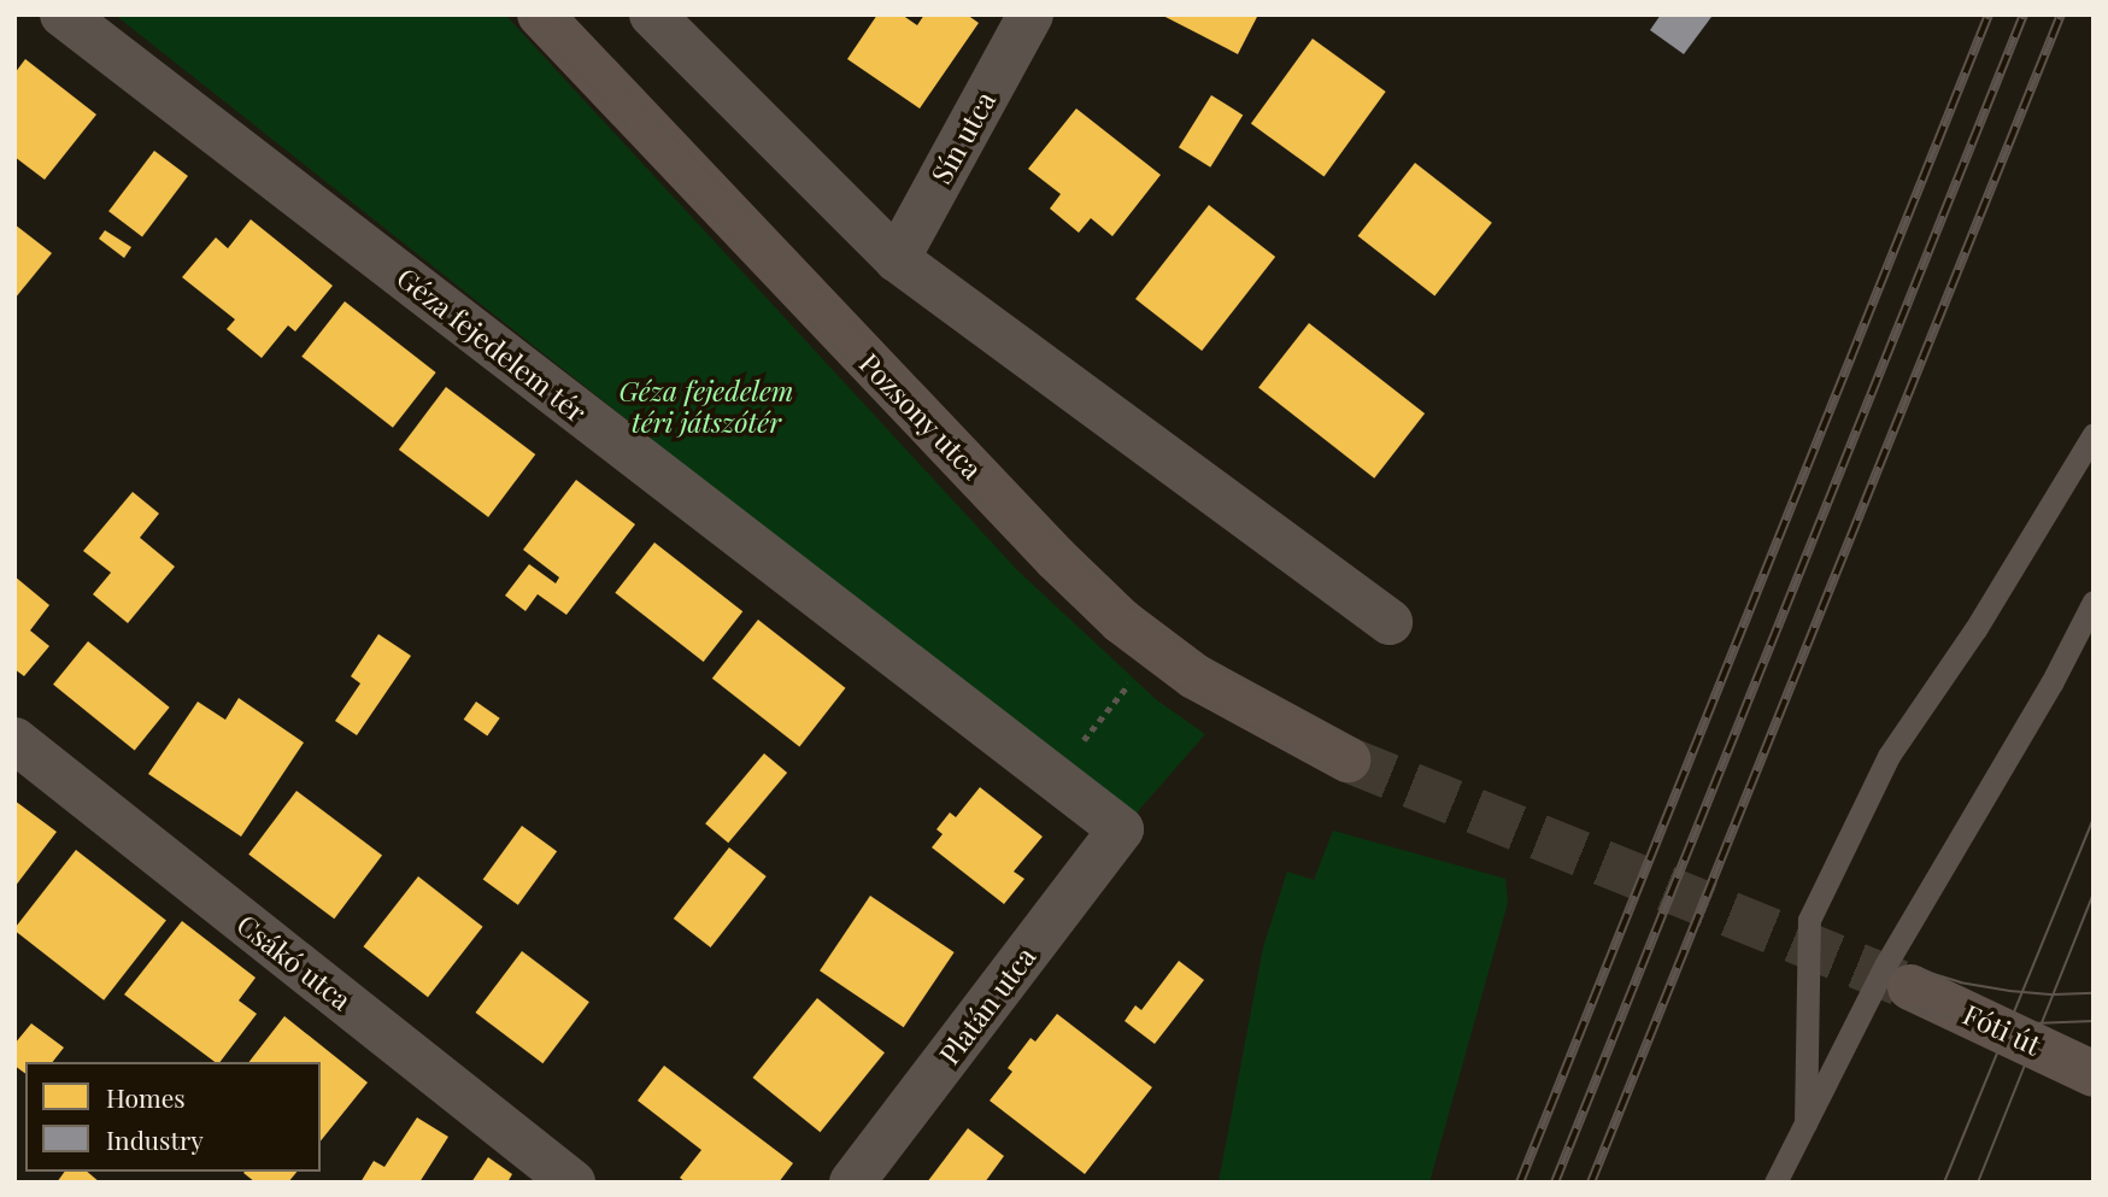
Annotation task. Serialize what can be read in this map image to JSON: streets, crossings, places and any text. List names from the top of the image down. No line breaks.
{"streets":{"street":["Sín utca","Géza fejedelem tér","Pozsony utca","Csákó utca","Platán utca","Fóti út"]},"crossings":[["Géza fejedelem tér","Platán utca"]],"parks":["Géza fejedelem téri játszótér"],"legend":["Homes","Industry"]}
